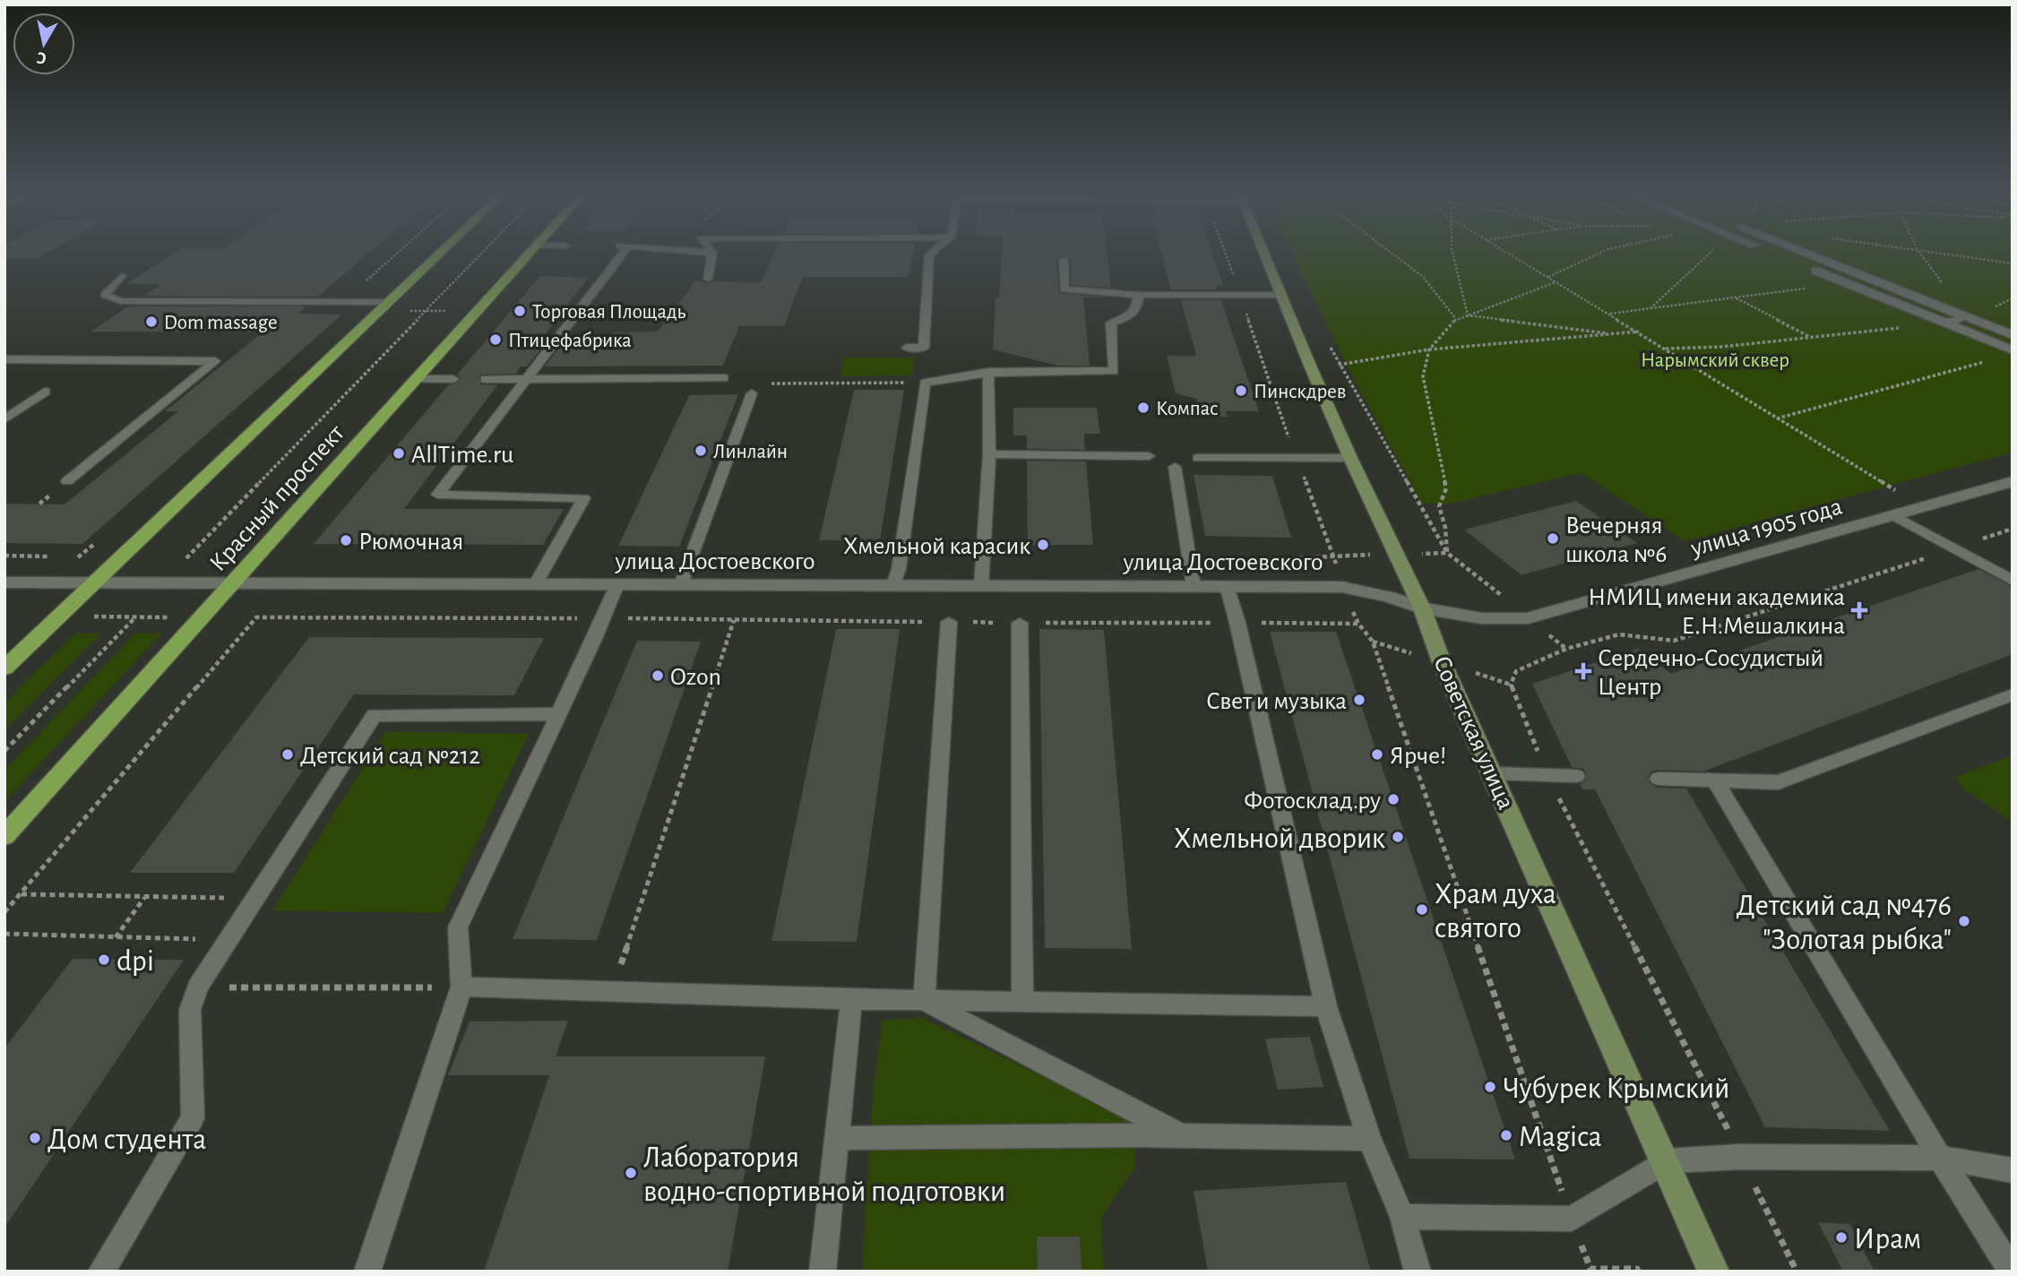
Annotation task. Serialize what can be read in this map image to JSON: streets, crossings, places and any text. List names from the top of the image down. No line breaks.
{"streets":{"main road":["Красный проспект"],"street":["улица 1905 года","улица Достоевского","Советская улица"]},"crossings":[["Красный проспект","улица Достоевского"],["улица 1905 года","улица Достоевского"],["улица 1905 года","Советская улица"],["улица Достоевского","Советская улица"]],"parks":["Нарымский сквер"],"places":{"other":["Торговая Площадь","Dom massage","Птицефабрика","Пинскдрев","Компас","Линлайн","AllTime.ru","Вечерняя школа №6","Рюмочная","Хмельной карасик","Ozon","Свет и музыка","Детский сад №212","Ярче!","Фотосклад.ру","Хмельной дворик","Храм духа святого","Детский сад №476 \"Золотая рыбка\"","dpi","Чубурек Крымский","Magica","Дом студента","Лаборатория водно-спортивной подготовки","Ирам"],"health":["НМИЦ имени академика Е.Н.Мешалкина","Сердечно-Сосудистый Центр"]},"north":"bottom"}
